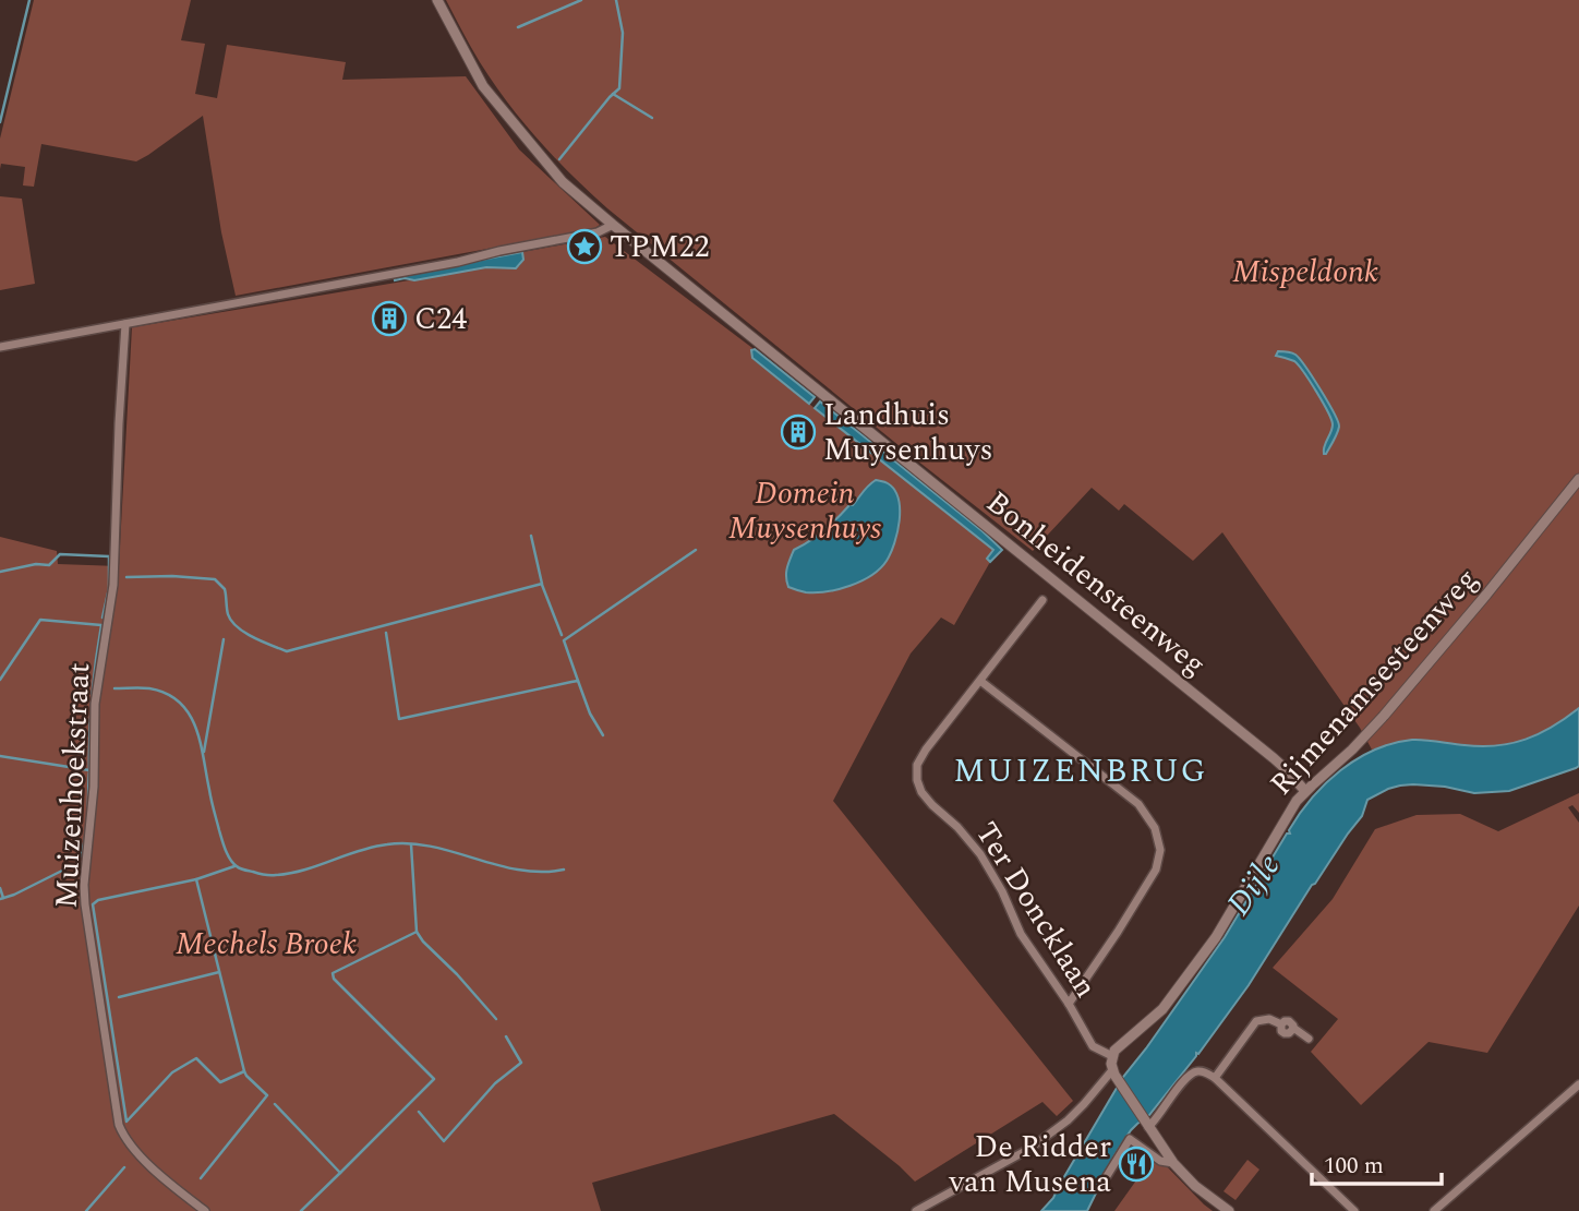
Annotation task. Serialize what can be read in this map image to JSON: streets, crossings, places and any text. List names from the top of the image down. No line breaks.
{"streets":{"street":["Bonheidensteenweg","Rijmenamsesteenweg","Muizenhoekstraat","Ter Doncklaan"]},"crossings":[["Bonheidensteenweg","Rijmenamsesteenweg"],["Rijmenamsesteenweg","Ter Doncklaan"]],"districts":["MUIZENBRUG"],"water":["Dijle"],"parks":["Mispeldonk","Domein Muysenhuys","Mechels Broek"],"places":{"place":["TPM22"],"building":["C24","Landhuis Muysenhuys"],"restaurant":["De Ridder van Musena"]},"scale_bar":"100 m"}
